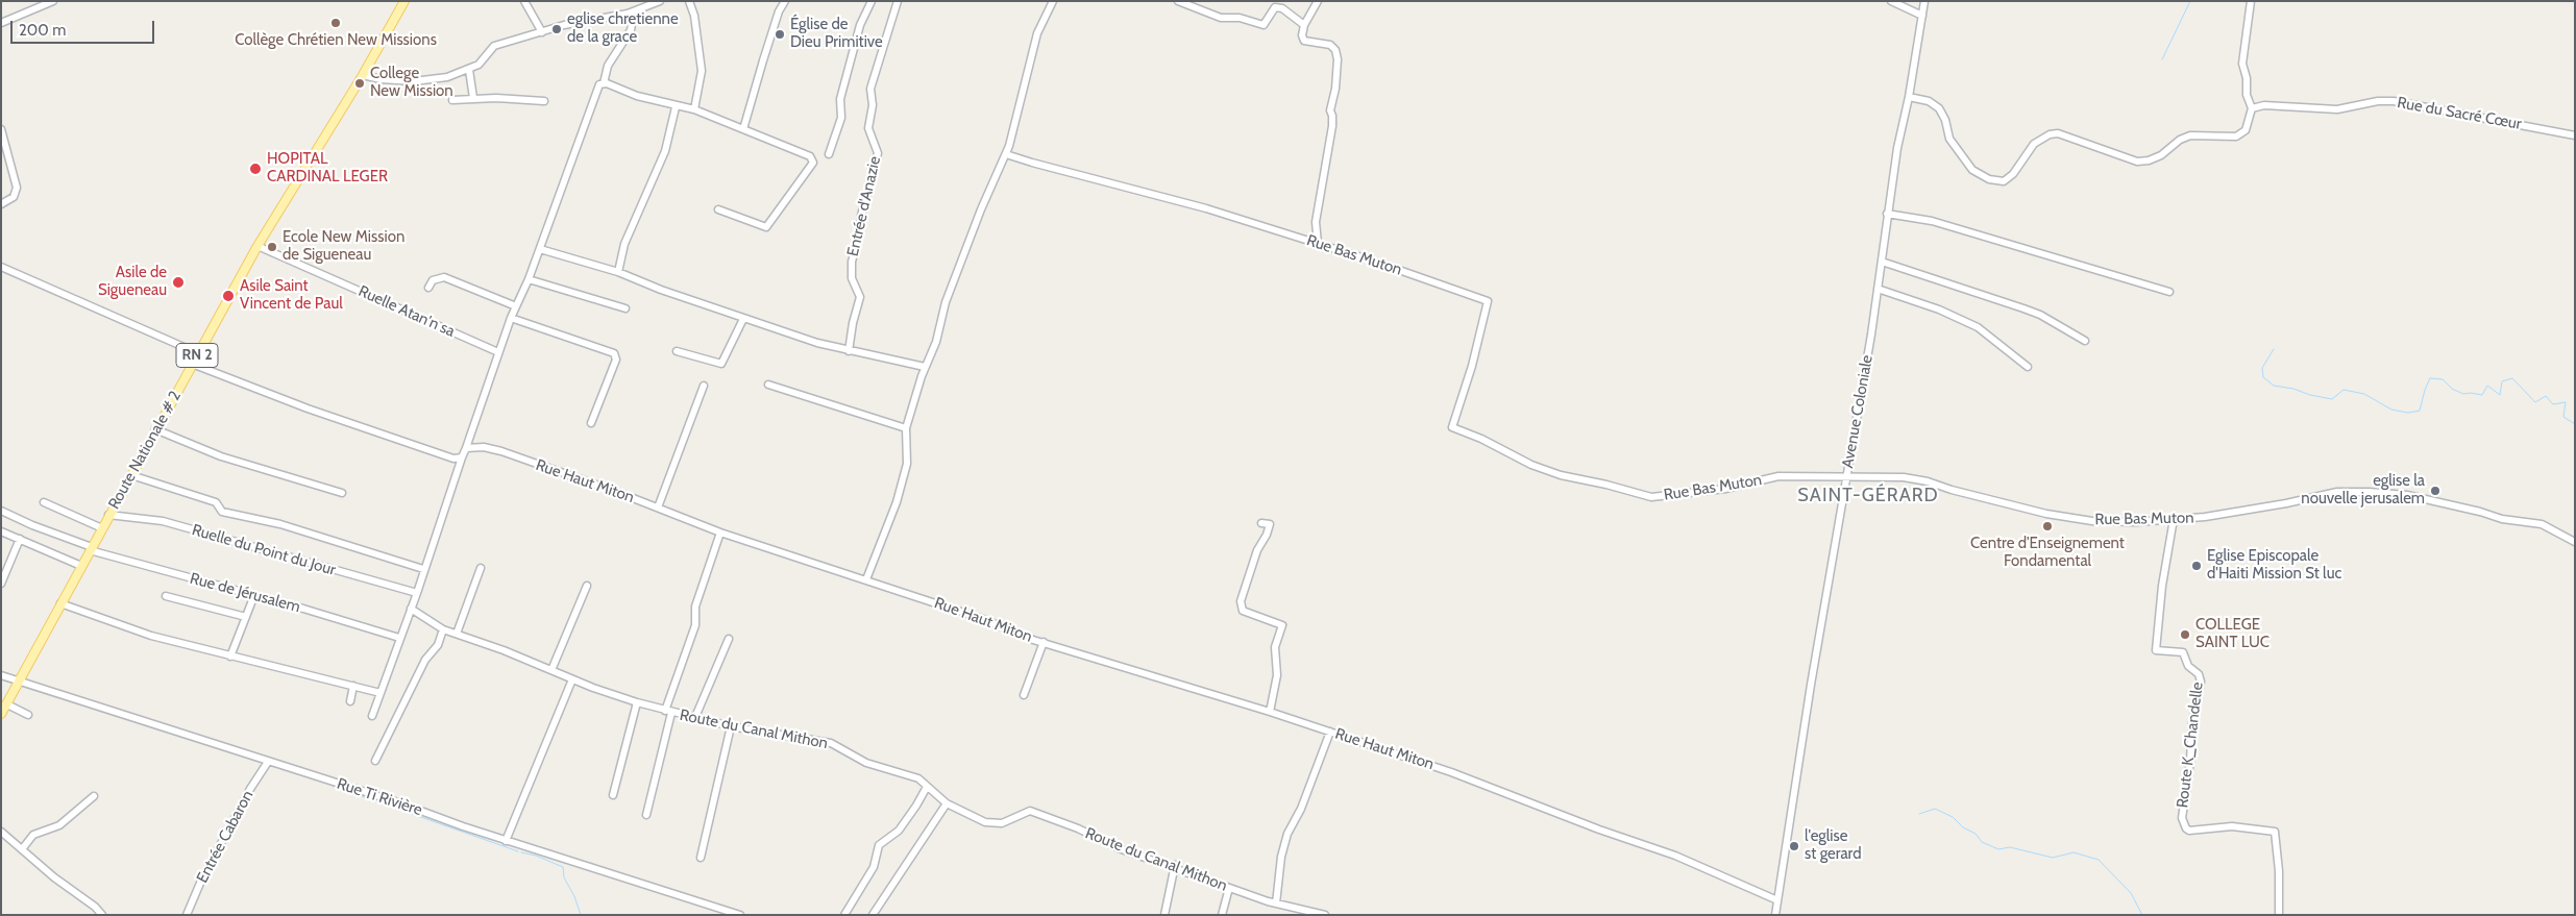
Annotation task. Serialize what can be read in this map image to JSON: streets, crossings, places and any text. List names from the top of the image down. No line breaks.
{"streets":{"main road":["RN 2","Route Nationale # 2"],"street":["Rue du Sacré Cœur","Entrée d'Anazie","Rue Bas Muton","Ruelle Atan'n sa","Avenue Coloniale","Rue Haut Miton","Ruelle du Point du Jour","Rue de Jérusalem","Route du Canal Mithon","Route K_Chandelle","Rue Ti Rivière","Entrée Cabaron"]},"crossings":[["Rue Bas Muton","Avenue Coloniale"],["Rue Bas Muton","Route K_Chandelle"],["Ruelle Atan'n sa","Route Nationale # 2"],["Avenue Coloniale","Rue Haut Miton"],["Route Nationale # 2","Ruelle du Point du Jour"],["Route Nationale # 2","Rue de Jérusalem"],["Route Nationale # 2","Rue Ti Rivière"],["Rue Ti Rivière","Entrée Cabaron"]],"districts":["SAINT-GÉRARD"],"places":["Collège Chrétien New Missions","eglise chretienne de la grace","Église de Dieu Primitive","College New Mission","HOPITAL CARDINAL LEGER","Ecole New Mission de Sigueneau","Asile de Sigueneau","Asile Saint Vincent de Paul","eglise la nouvelle jerusalem","Centre d'Enseignement Fondamental","Eglise Episcopale d'Haiti Mission St luc","COLLEGE SAINT LUC","l'eglise st gerard"],"scale_bar":"200 m"}
